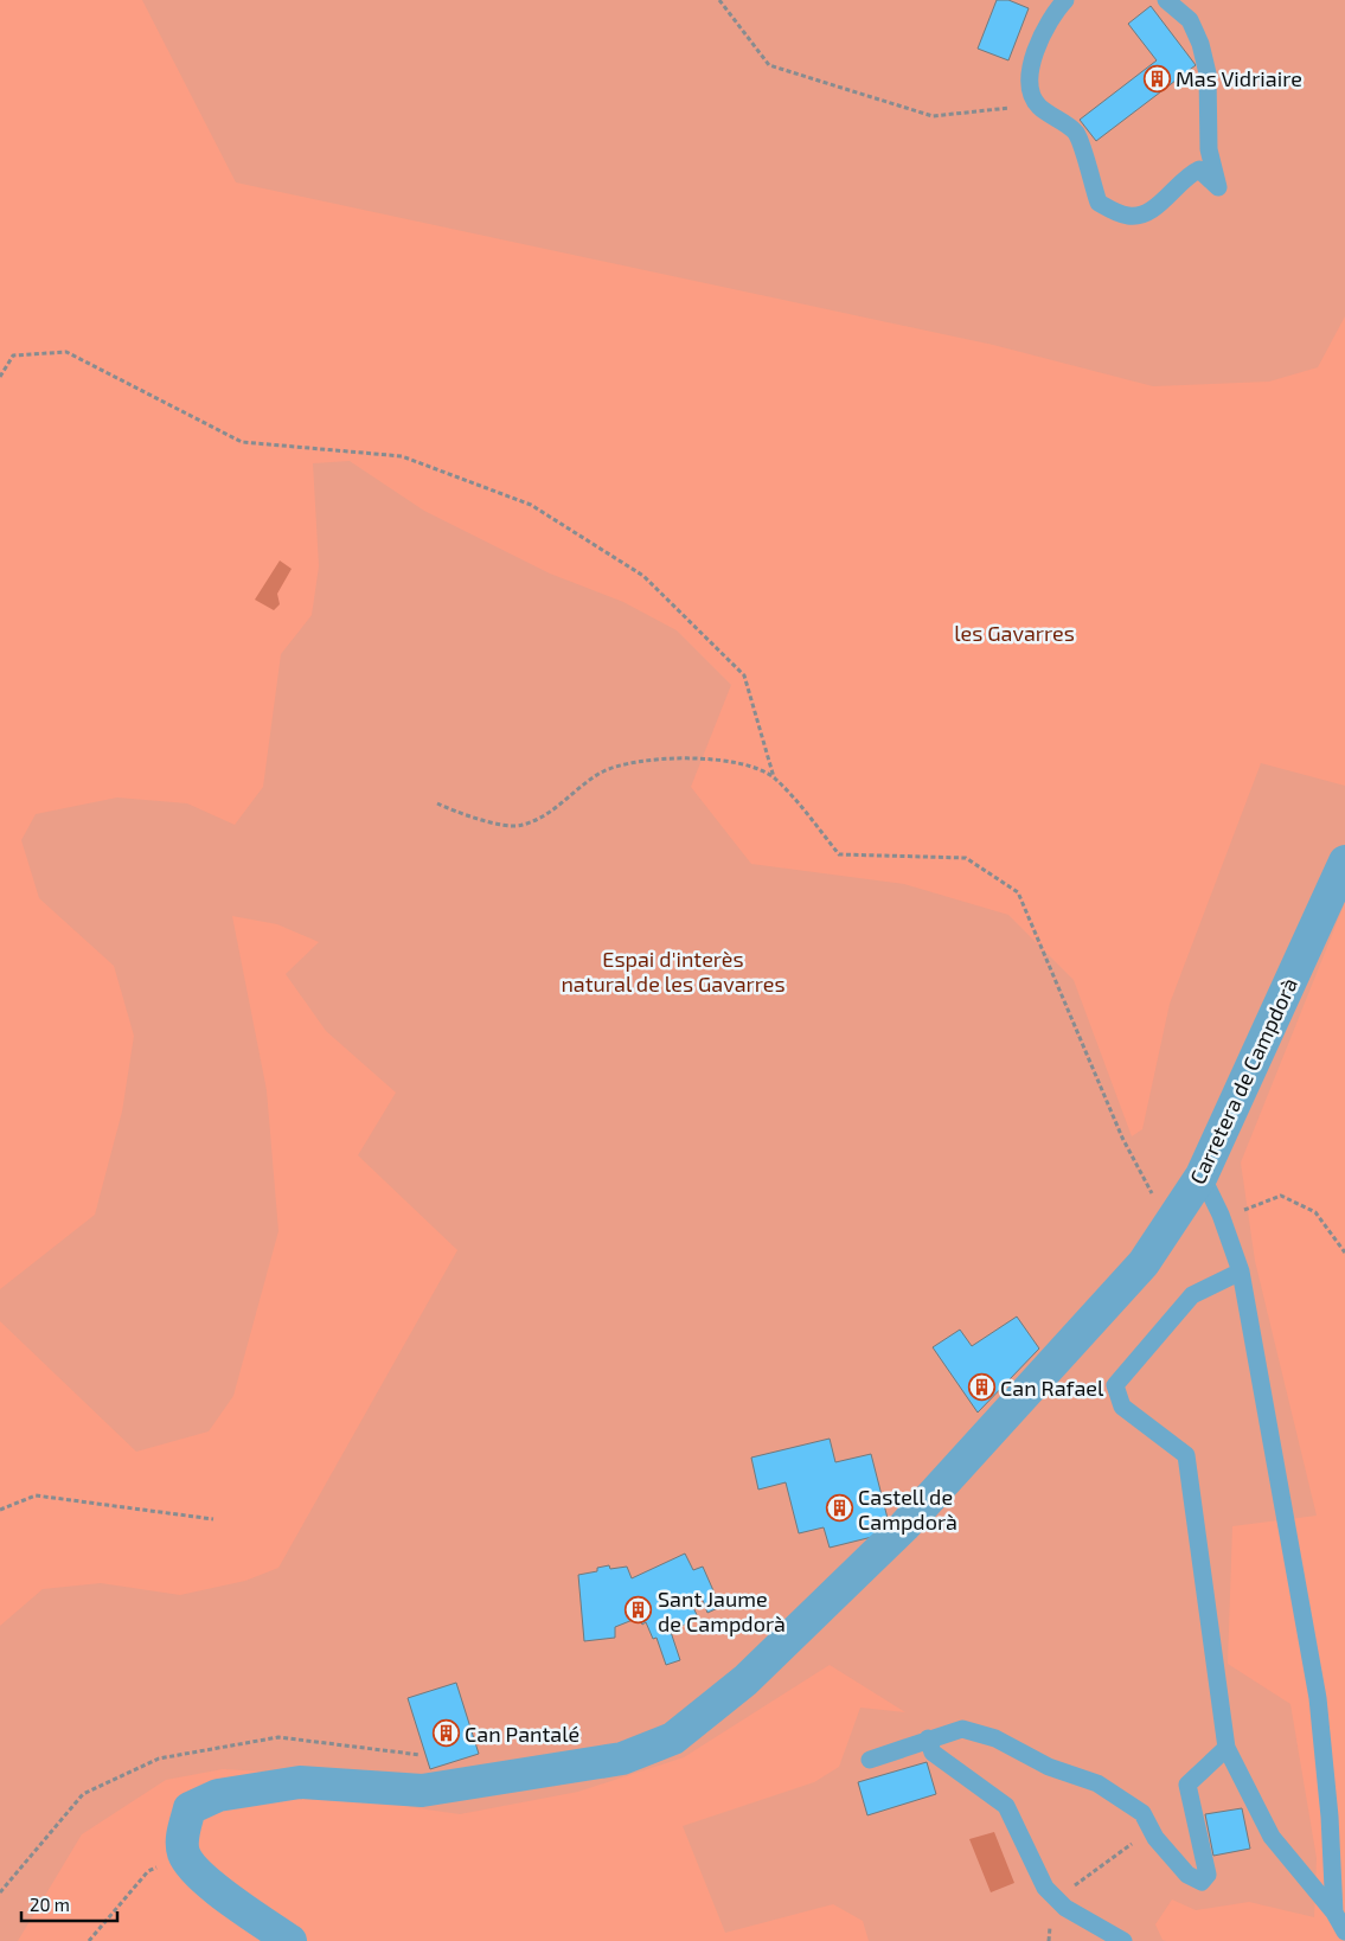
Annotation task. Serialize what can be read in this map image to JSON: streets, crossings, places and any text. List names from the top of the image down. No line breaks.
{"streets":{"street":["Carretera de Campdorà"]},"parks":["les Gavarres","Espai d'interès natural de les Gavarres"],"places":{"building":["Mas Vidriaire","Can Rafael","Castell de Campdorà","Sant Jaume de Campdorà","Can Pantalé"]},"scale_bar":"20 m"}
